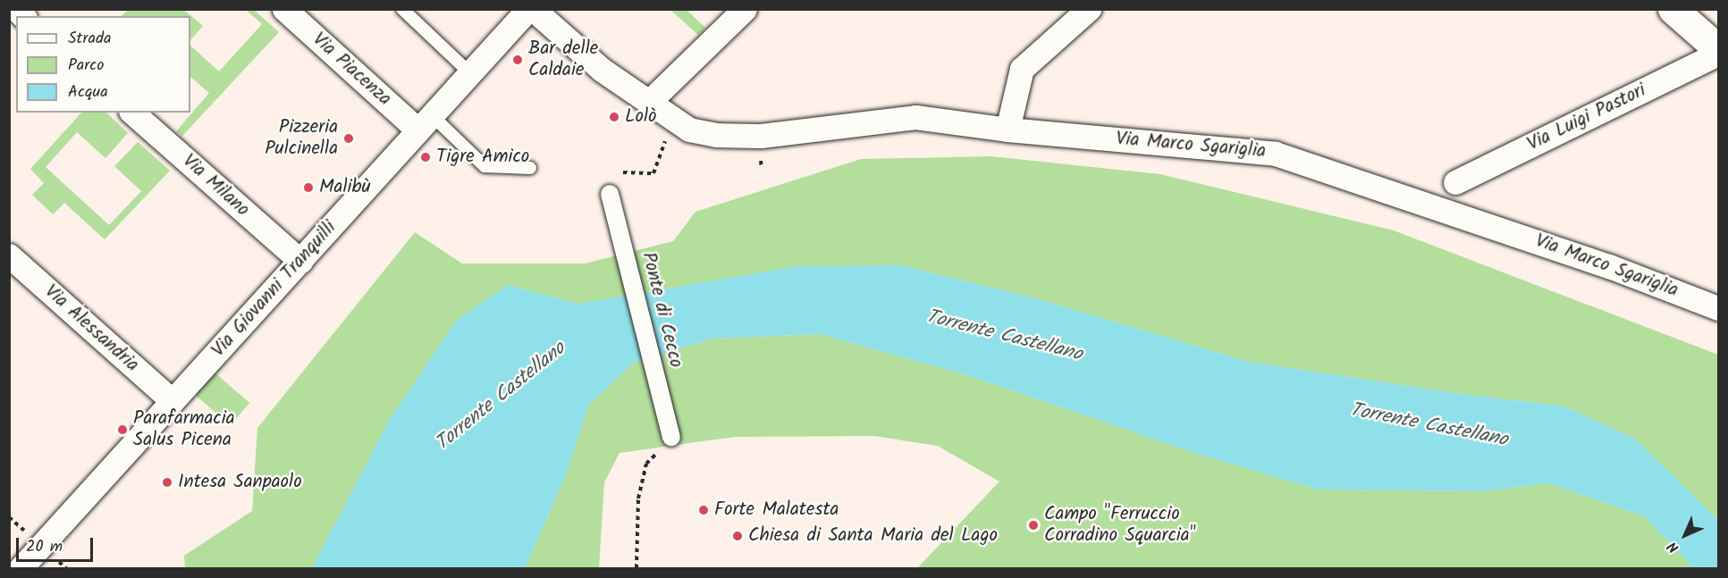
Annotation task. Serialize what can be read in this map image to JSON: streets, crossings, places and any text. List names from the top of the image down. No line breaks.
{"streets":{"street":["Via Piacenza","Via Luigi Pastori","Via Marco Sgariglia","Via Milano","Via Giovanni Tranquilli","Ponte di Cecco","Via Alessandria"]},"crossings":[["Via Piacenza","Via Giovanni Tranquilli"],["Via Milano","Via Giovanni Tranquilli"],["Via Giovanni Tranquilli","Via Alessandria"]],"water":["Torrente Castellano"],"places":["Bar delle Caldaie","Lolò","Pizzeria Pulcinella","Tigre Amico","Malibù","Parafarmacia Salus Picena","Intesa Sanpaolo","Forte Malatesta","Campo \"Ferruccio Corradino Squarcia\"","Chiesa di Santa Maria del Lago"],"legend":["Strada","Parco","Acqua"],"scale_bar":"20 m","north":"bottom left"}
